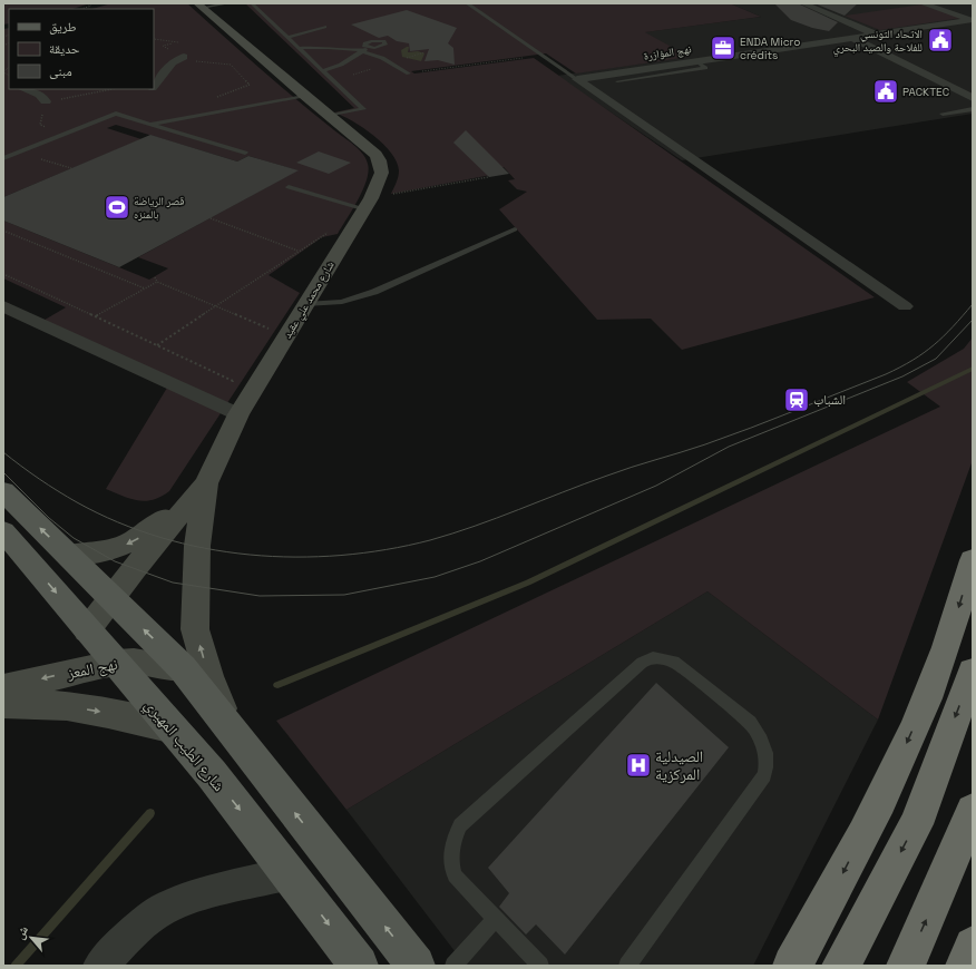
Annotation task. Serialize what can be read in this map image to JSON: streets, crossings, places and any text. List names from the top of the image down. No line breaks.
{"streets":{"main road":["شارع الطيب المهيري"],"street":["نهج المؤازرة","شارع محمد علي عقيد","نهج المعز"]},"crossings":[["شارع محمد علي عقيد","شارع الطيب المهيري"],["نهج المعز","شارع الطيب المهيري"]],"places":{"public building":["الاتحاد التونسي للفلاحة والصيد البحري","PACKTEC"],"office":["ENDA Micro crédits"],"sports":["قصر الرياضة بالمنزه"],"station":["الشباب"],"hospital":["الصيدلية المركزية"]},"legend":["طريق","حديقة","مبنى"],"north":"top left"}
